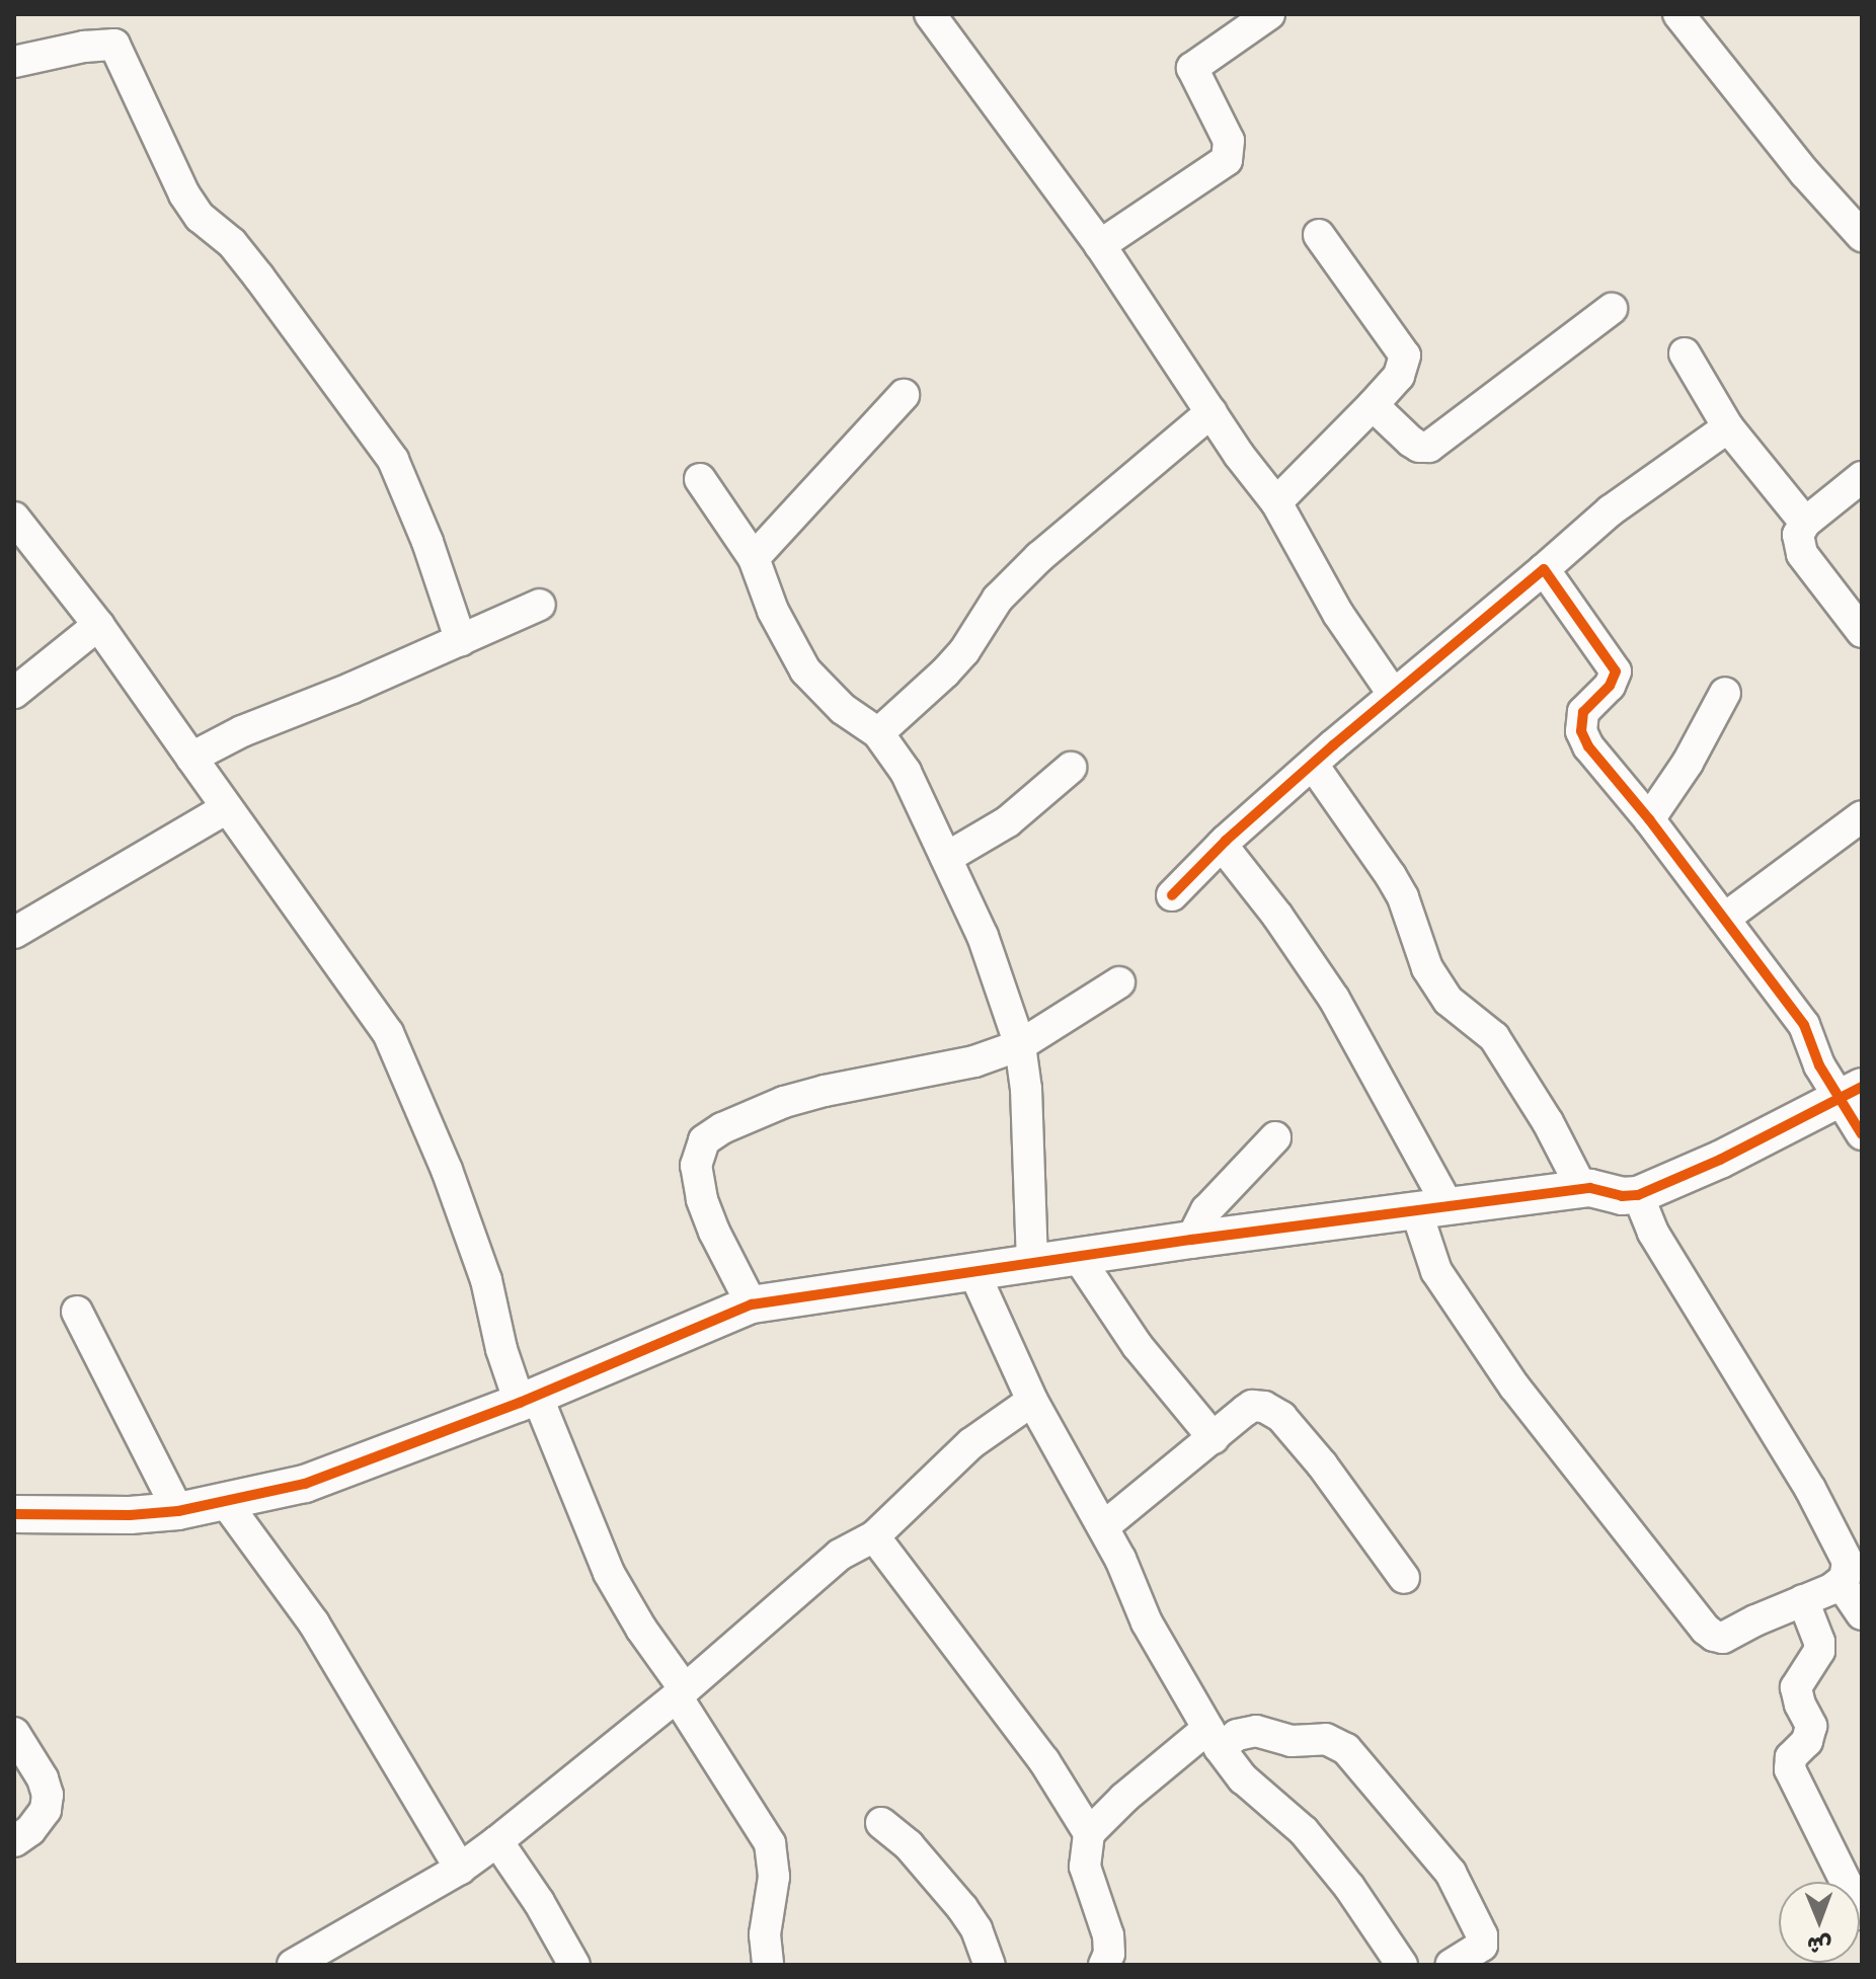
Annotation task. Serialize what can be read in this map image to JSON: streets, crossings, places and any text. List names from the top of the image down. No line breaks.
{"north":"bottom"}
